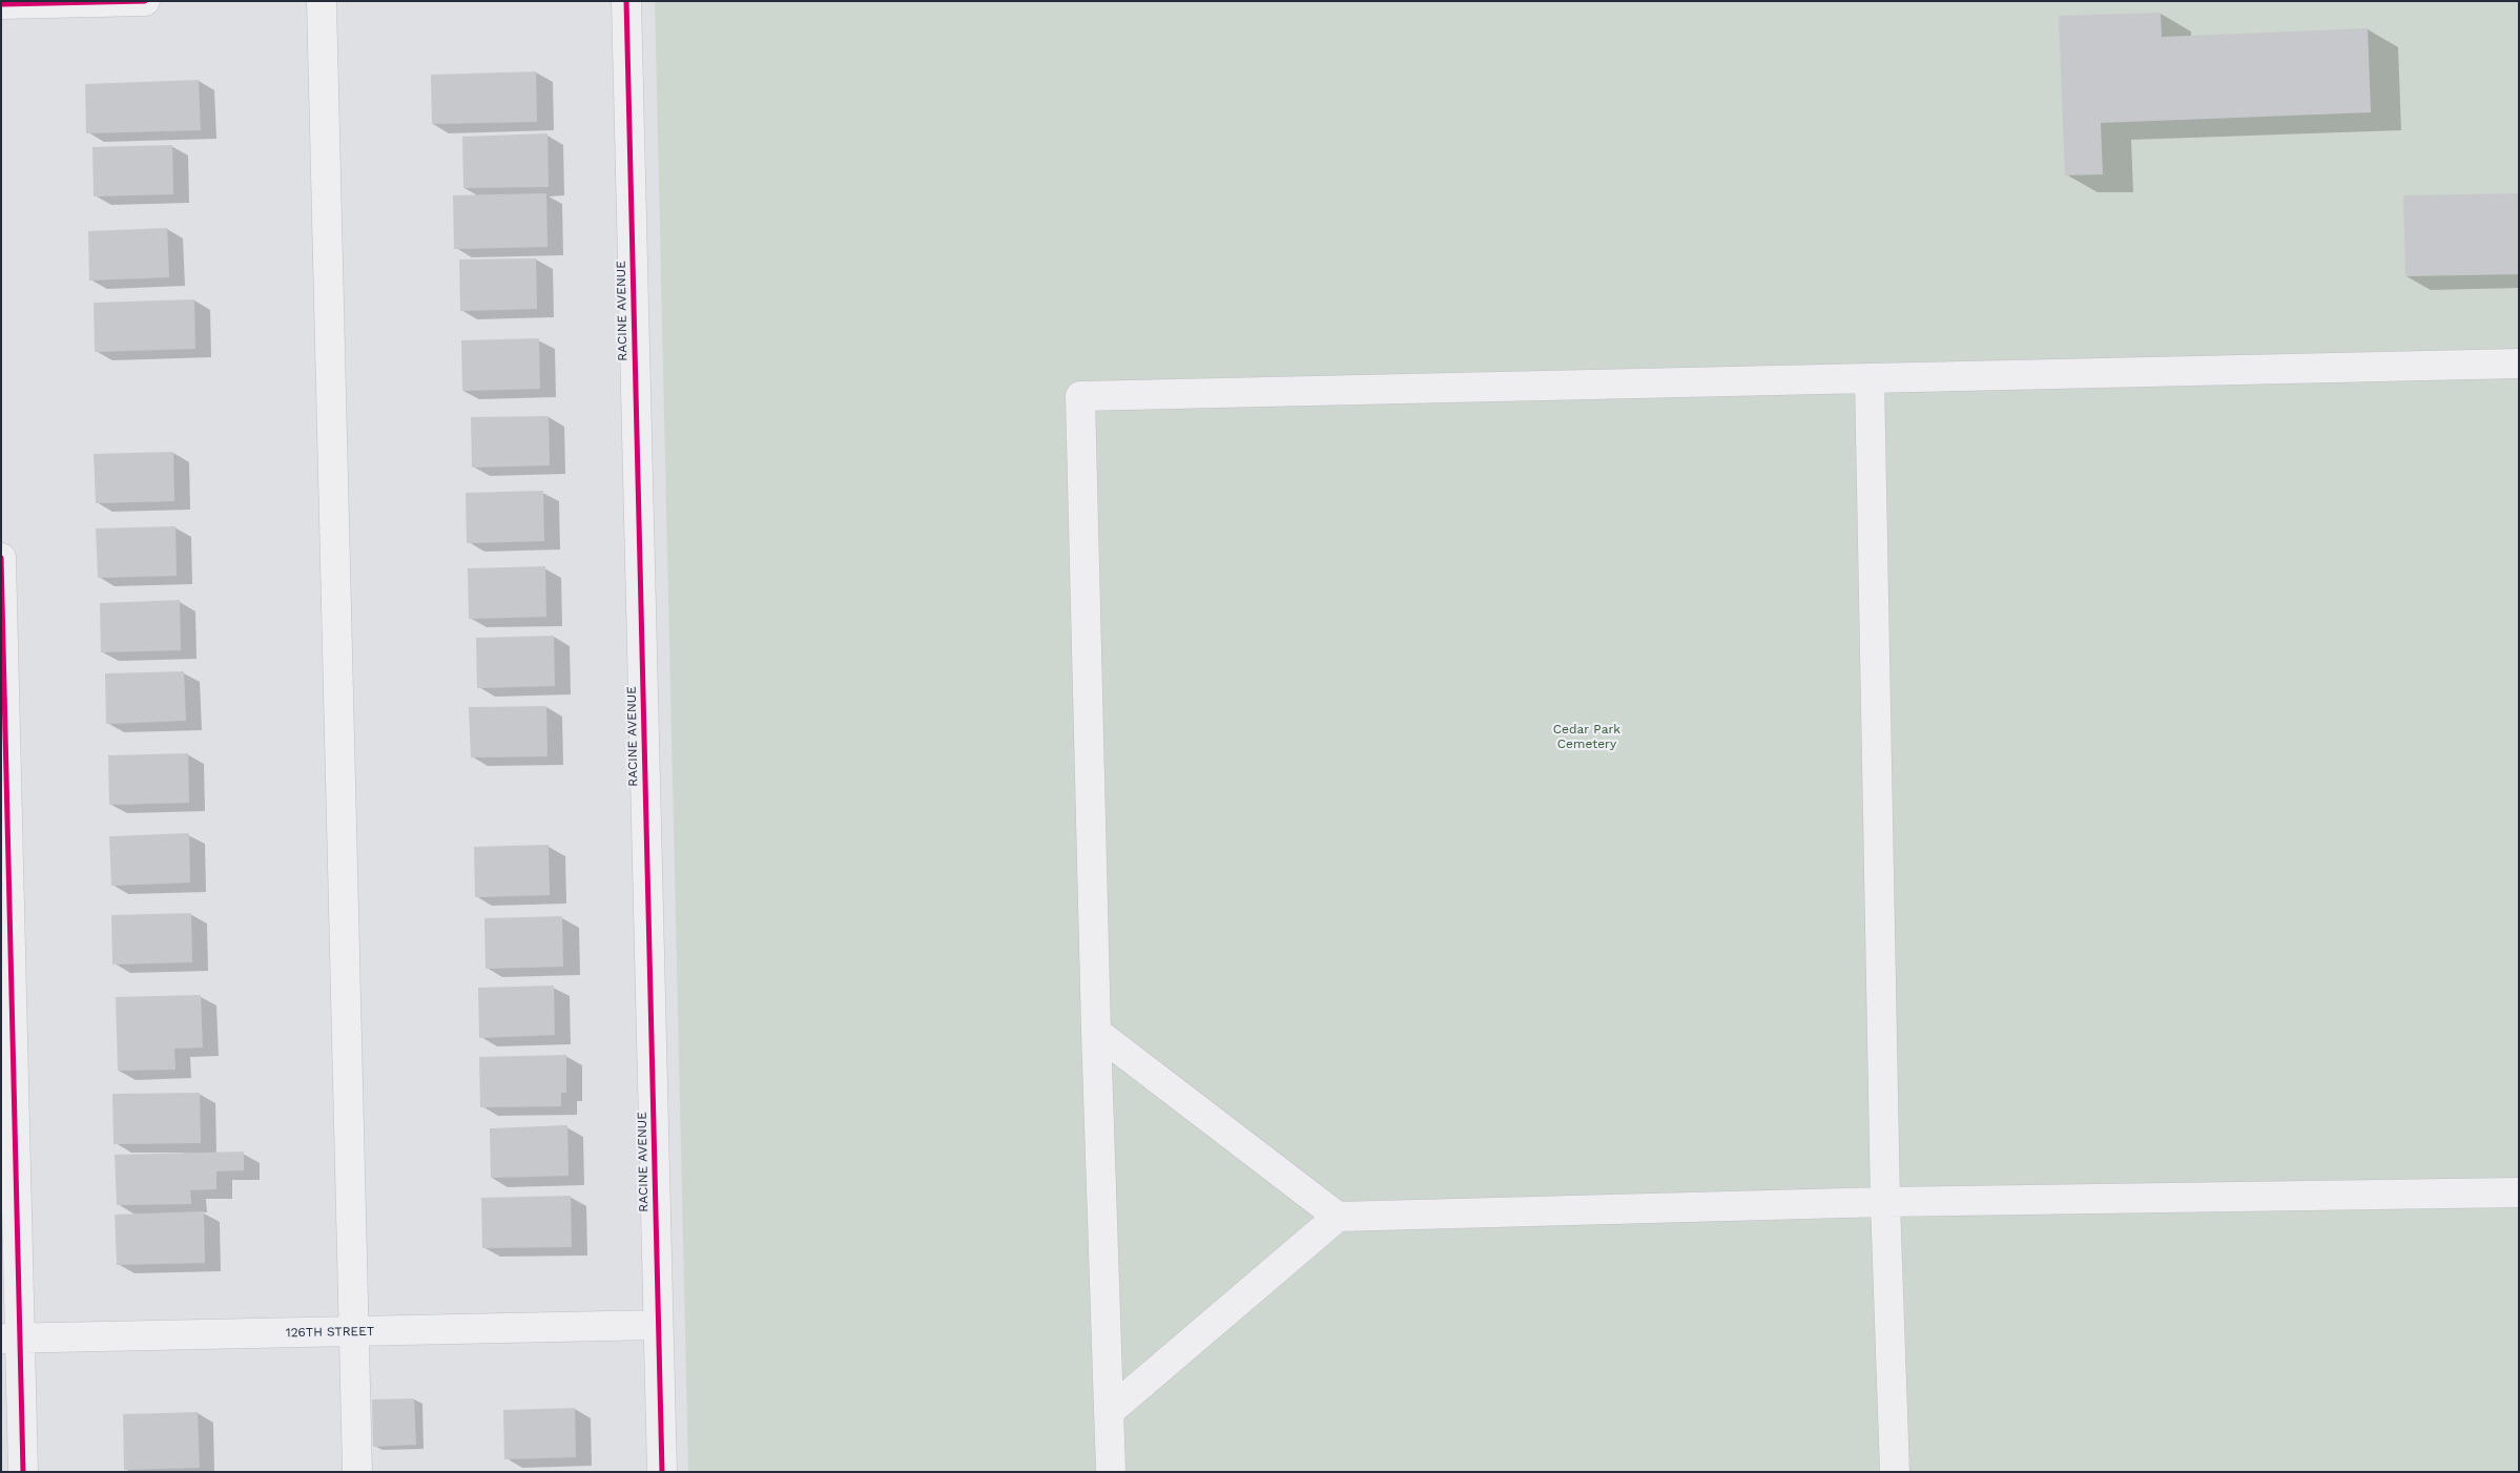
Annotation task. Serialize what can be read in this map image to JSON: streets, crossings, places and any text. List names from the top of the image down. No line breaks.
{"streets":{"street":["RACINE AVENUE","126TH STREET"]},"crossings":[["RACINE AVENUE","126TH STREET"]],"parks":["Cedar Park Cemetery"]}
